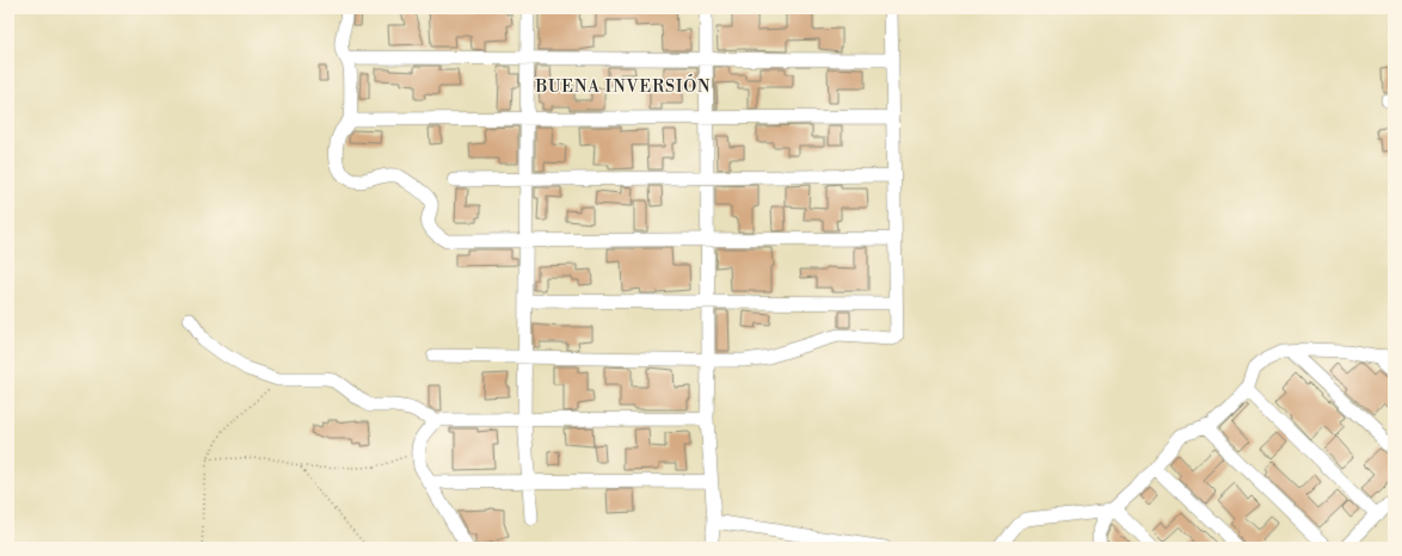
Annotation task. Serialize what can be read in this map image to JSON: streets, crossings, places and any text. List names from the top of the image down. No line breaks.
{"districts":["BUENA INVERSIÓN"]}
